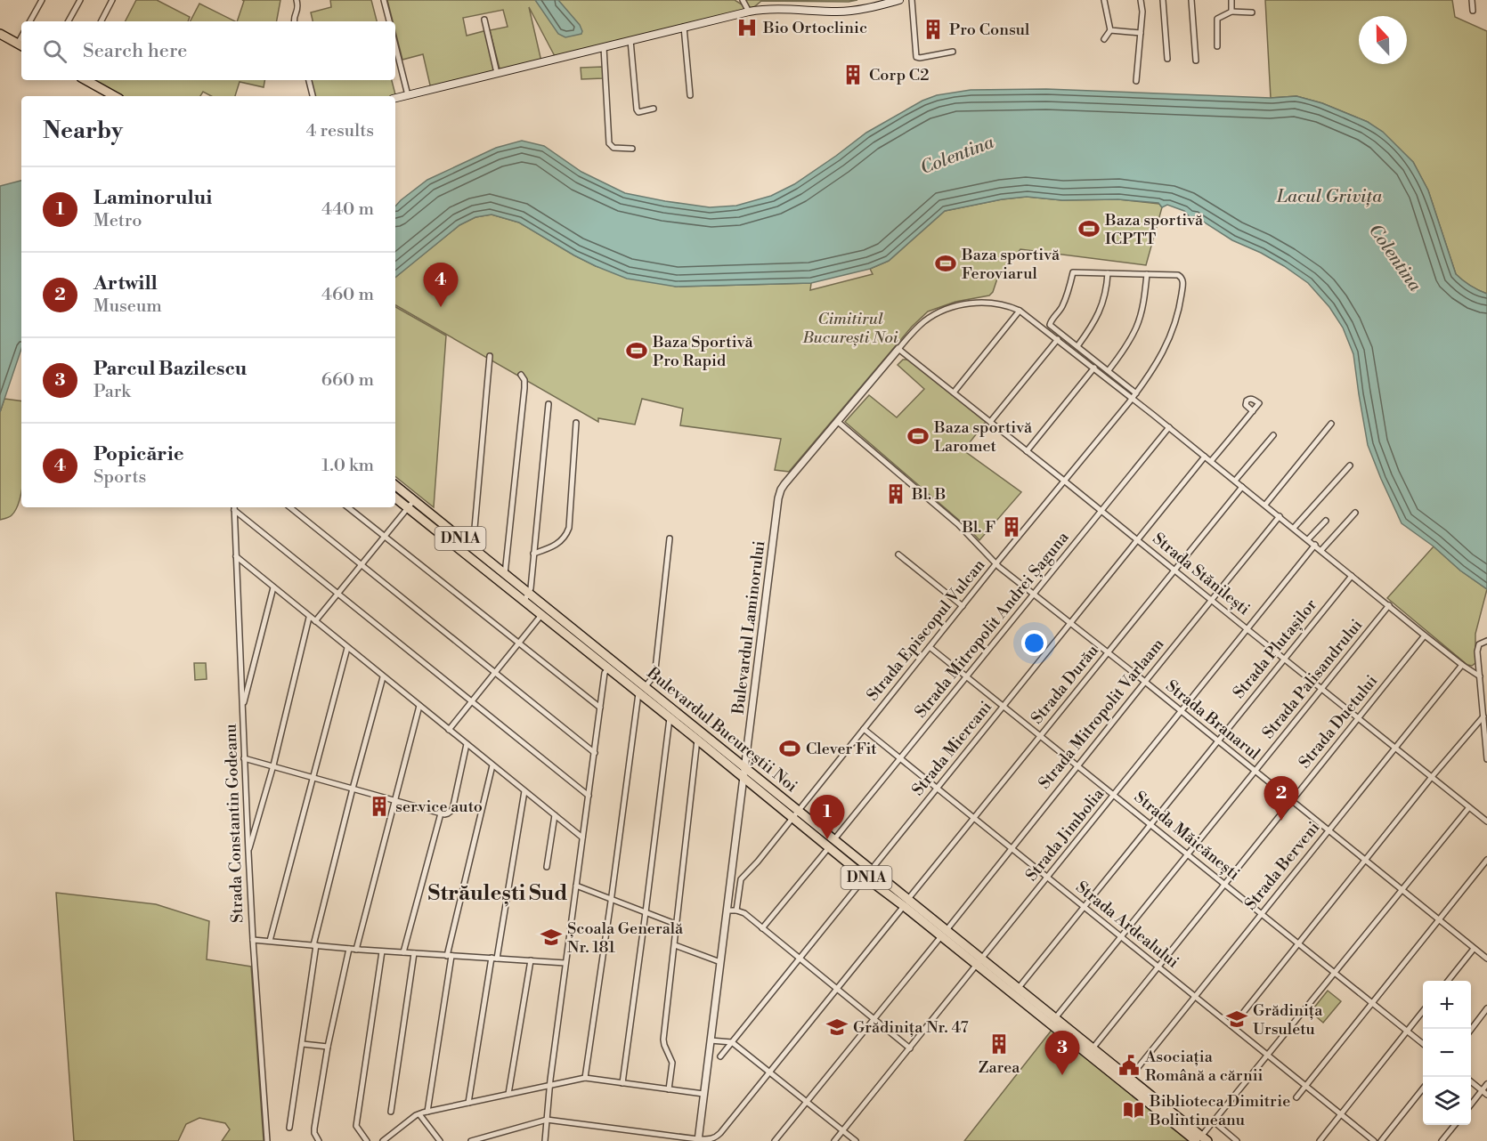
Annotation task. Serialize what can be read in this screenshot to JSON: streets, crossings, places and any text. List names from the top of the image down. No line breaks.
{"streets":{"main road":["DN1A","Bulevardul Bucureștii Noi"],"street":["Strada Stănilești","Strada Mitropolit Andrei Șaguna","Bulevardul Laminorului","Strada Episcopul Vulcan","Strada Plutașilor","Strada Palisandrului","Strada Durău","Strada Mitropolit Varlaam","Strada Branarul","Strada Duetului","Strada Miercani","Strada Constantin Godeanu","Strada Jimbolia","Strada Măicănești","Strada Berveni","Strada Ardealului"]},"crossings":[["Strada Stănilești","Strada Mitropolit Andrei Șaguna"],["Strada Stănilești","Bulevardul Laminorului"],["Strada Stănilești","Strada Episcopul Vulcan"],["Strada Stănilești","Strada Plutașilor"],["Strada Stănilești","Strada Palisandrului"],["Strada Stănilești","Strada Durău"],["Strada Stănilești","Strada Mitropolit Varlaam"],["Strada Stănilești","Strada Duetului"],["Strada Stănilești","Strada Miercani"],["Strada Stănilești","Strada Jimbolia"],["Strada Stănilești","Strada Berveni"],["Strada Mitropolit Andrei Șaguna","Strada Branarul"],["Strada Mitropolit Andrei Șaguna","Bulevardul Bucureștii Noi"],["Strada Mitropolit Andrei Șaguna","Strada Măicănești"],["Strada Mitropolit Andrei Șaguna","Strada Ardealului"],["Bulevardul Laminorului","Strada Durău"],["Bulevardul Laminorului","Strada Branarul"],["Bulevardul Laminorului","Bulevardul Bucureștii Noi"],["Strada Episcopul Vulcan","Strada Branarul"],["Strada Episcopul Vulcan","Bulevardul Bucureștii Noi"],["Strada Episcopul Vulcan","Strada Măicănești"],["Strada Episcopul Vulcan","Strada Ardealului"],["Strada Plutașilor","Strada Branarul"],["Strada Plutașilor","Bulevardul Bucureștii Noi"],["Strada Plutașilor","Strada Măicănești"],["Strada Plutașilor","Strada Ardealului"],["Strada Palisandrului","Strada Branarul"],["Strada Palisandrului","Bulevardul Bucureștii Noi"],["Strada Palisandrului","Strada Măicănești"],["Strada Palisandrului","Strada Ardealului"],["Strada Durău","Strada Branarul"],["Strada Durău","Bulevardul Bucureștii Noi"],["Strada Durău","Strada Măicănești"],["Strada Durău","Strada Ardealului"],["Strada Mitropolit Varlaam","Strada Branarul"],["Strada Mitropolit Varlaam","Bulevardul Bucureștii Noi"],["Strada Mitropolit Varlaam","Strada Măicănești"],["Strada Mitropolit Varlaam","Strada Ardealului"],["Strada Branarul","Strada Duetului"],["Strada Branarul","Strada Miercani"],["Strada Branarul","Strada Jimbolia"],["Strada Branarul","Strada Berveni"],["Strada Duetului","Bulevardul Bucureștii Noi"],["Strada Duetului","Strada Măicănești"],["Strada Duetului","Strada Ardealului"],["Bulevardul Bucureștii Noi","Strada Miercani"],["Bulevardul Bucureștii Noi","Strada Jimbolia"],["Bulevardul Bucureștii Noi","Strada Berveni"],["Strada Miercani","Strada Măicănești"],["Strada Miercani","Strada Ardealului"],["Strada Jimbolia","Strada Măicănești"],["Strada Jimbolia","Strada Ardealului"],["Strada Măicănești","Strada Berveni"],["Strada Berveni","Strada Ardealului"]],"districts":["Străulești Sud"],"water":["Colentina","Lacul Grivița"],"parks":["Cimitirul București Noi"],"places":{"hospital":["Bio Ortoclinic"],"building":["Pro Consul","Corp C2","Bl. B","Bl. F","service auto","Zarea"],"sports":["Baza sportivă ICPTT","Baza sportivă Feroviarul","Baza Sportivă Pro Rapid","Baza sportivă Laromet","Clever Fit"],"school or university":["Școala Generală Nr. 181","Grădinița Ursuletu","Grădinița Nr. 47"],"public building":["Asociația Română a cărnii"],"library":["Biblioteca Dimitrie Bolintineanu"]},"north":"top","page":{"search":"Search here","heading":["Nearby","4 results"],"list":[{"mark":"1","name":"Laminorului","note":"Metro","value":"440 m"},{"mark":"2","name":"Artwill","note":"Museum","value":"460 m"},{"mark":"3","name":"Parcul Bazilescu","note":"Park","value":"660 m"},{"mark":"4","name":"Popicărie","note":"Sports","value":"1.0 km"}],"pins":["4","2","1","3"],"map_buttons":["+","−"]}}
